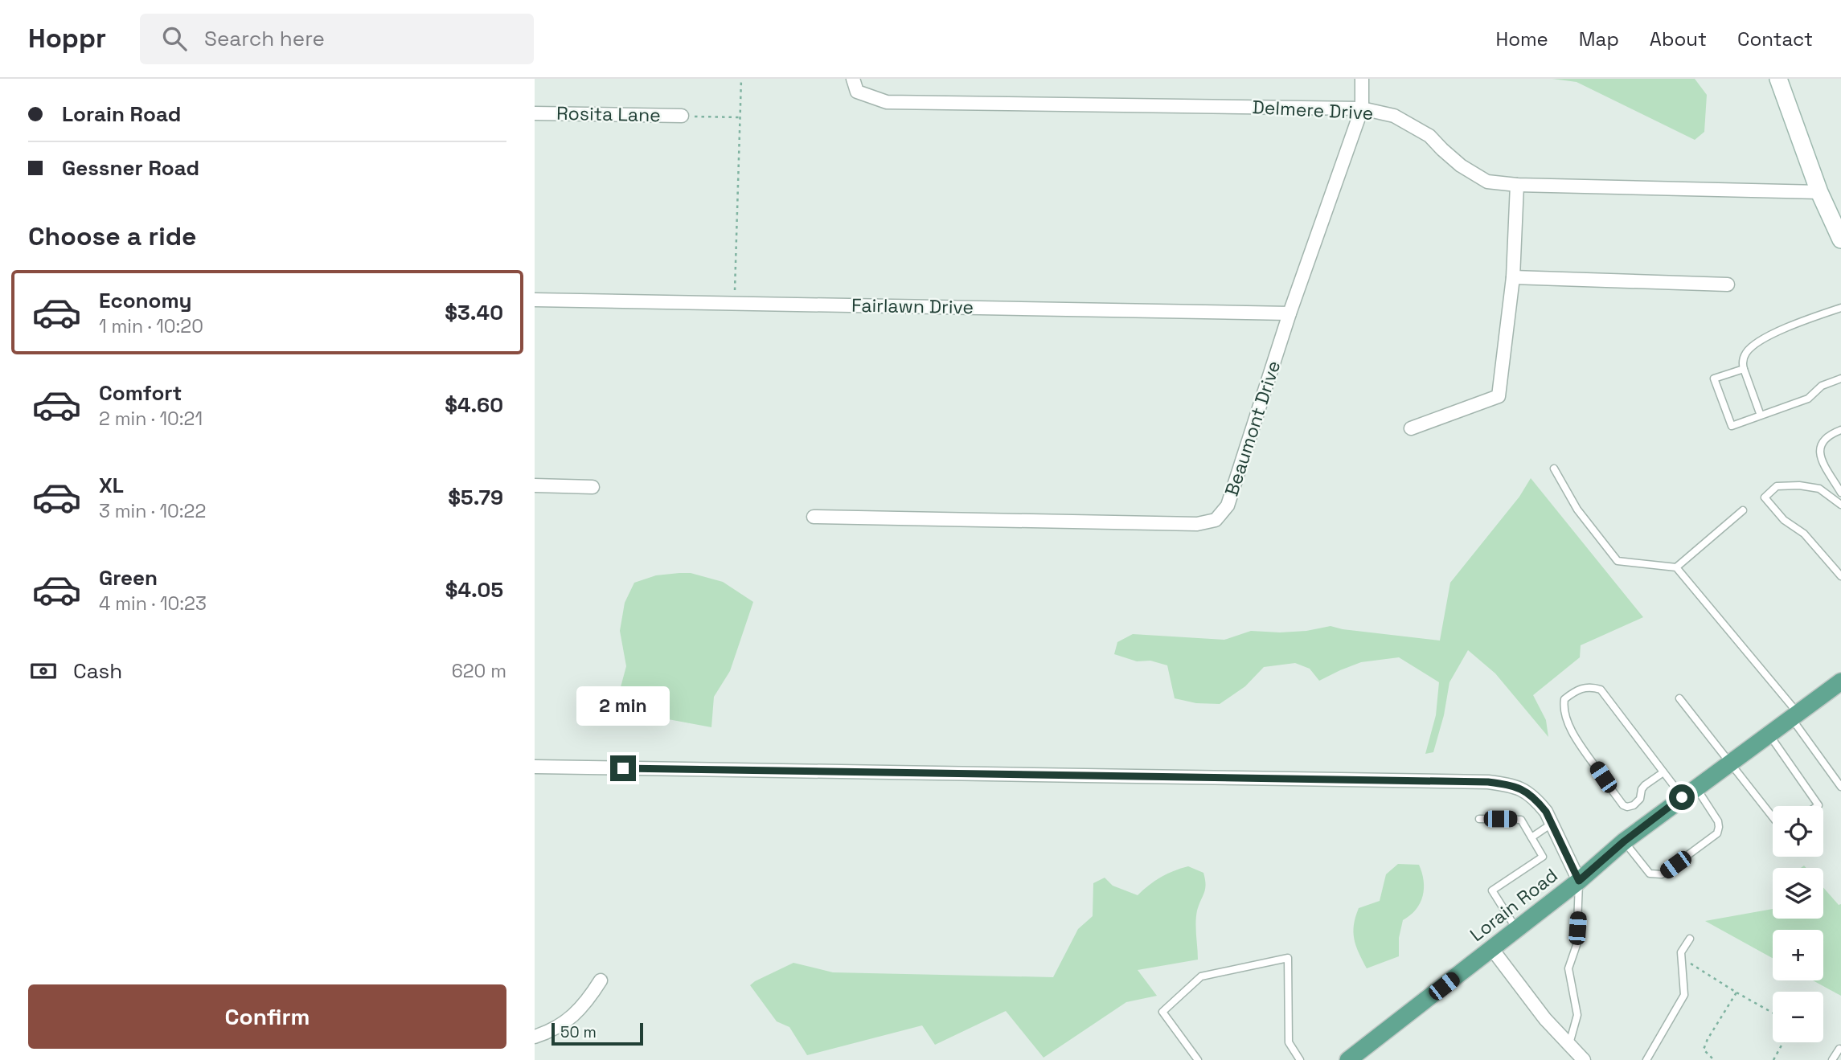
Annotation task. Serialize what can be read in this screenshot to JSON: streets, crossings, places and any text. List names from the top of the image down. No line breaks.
{"streets":{"main road":["Lorain Road"],"street":["Delmere Drive","Rosita Lane","Fairlawn Drive","Beaumont Drive"]},"crossings":[["Delmere Drive","Beaumont Drive"],["Fairlawn Drive","Beaumont Drive"]],"scale_bar":"50 m","page":{"header":"Hoppr","search":"Search here","nav":["Home","Map","About","Contact"],"banner":["Lorain Road","Gessner Road"],"heading":"Choose a ride","list":[{"name":"Economy","note":"1 min · 10:20","value":"$3.40"},{"name":"Comfort","note":"2 min · 10:21","value":"$4.60"},{"name":"XL","note":"3 min · 10:22","value":"$5.79"},{"name":"Green","note":"4 min · 10:23","value":"$4.05"}],"pay":["Cash","620 m"],"bubble":"2 min","map_buttons":["+","−"],"buttons":"Confirm","scale":"50 m"}}
